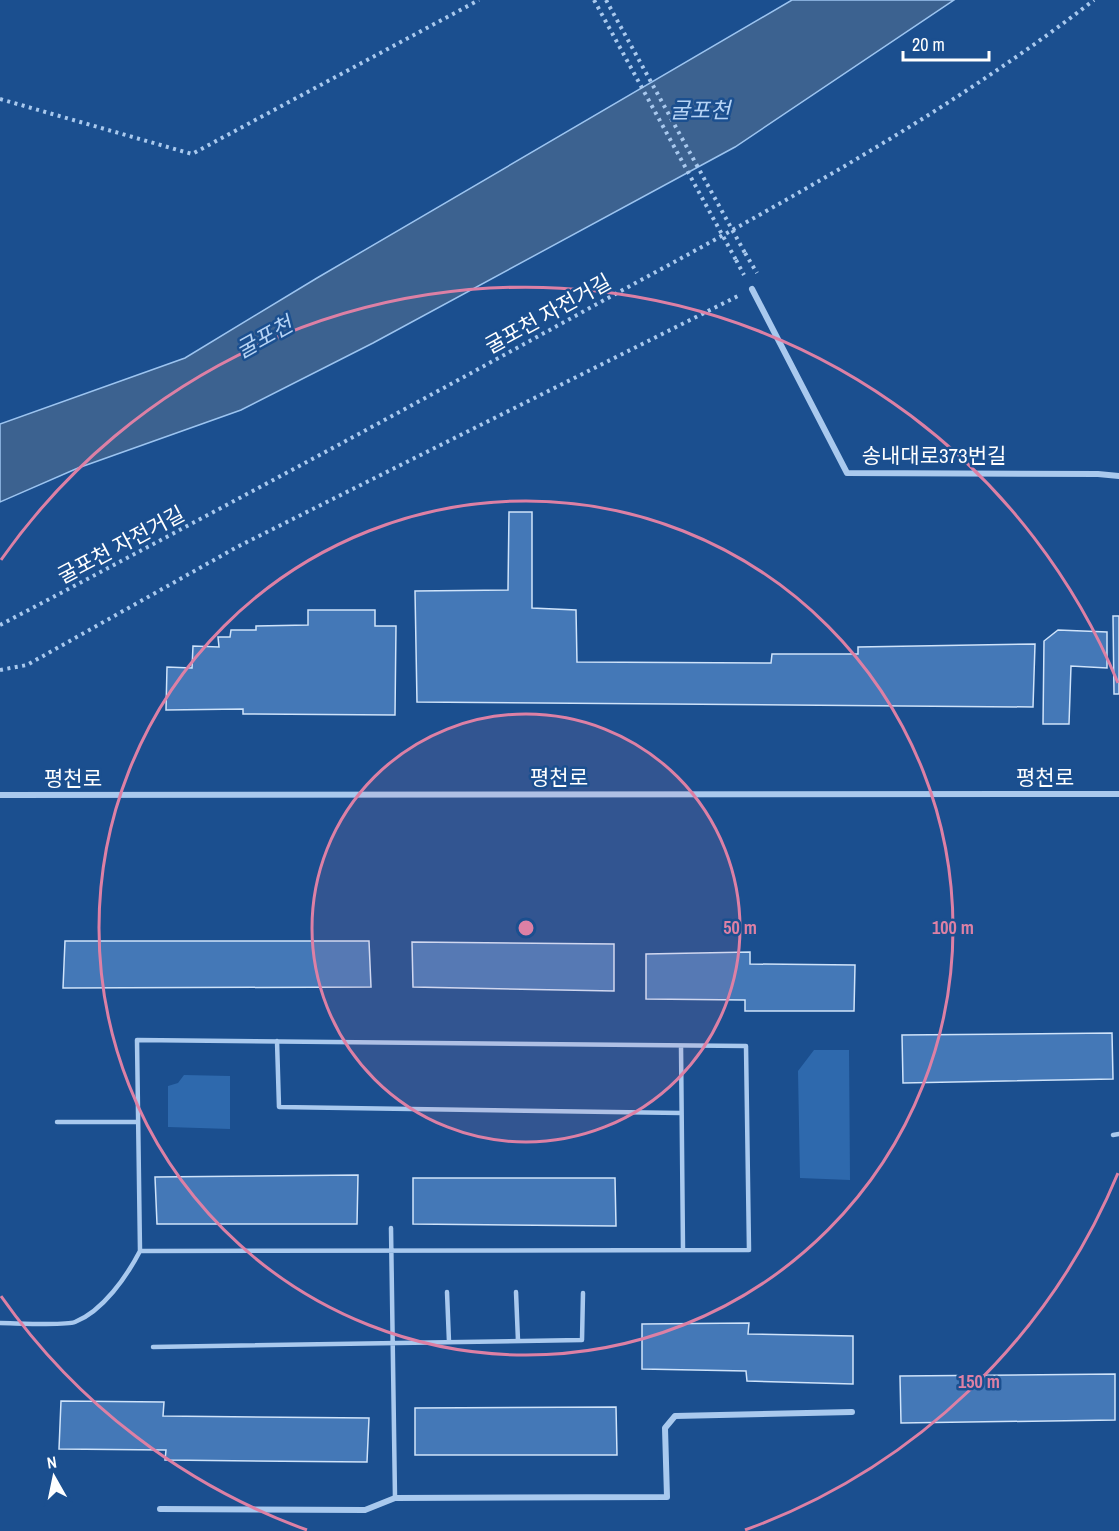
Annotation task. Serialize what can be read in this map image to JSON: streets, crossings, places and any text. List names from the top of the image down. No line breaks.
{"streets":{"street":["송내대로373번길","평천로"],"path":["굴포천 자전거길"]},"water":["굴포천"],"scale_bar":"20 m","north":"top","rings":["50 m","100 m","150 m"]}
